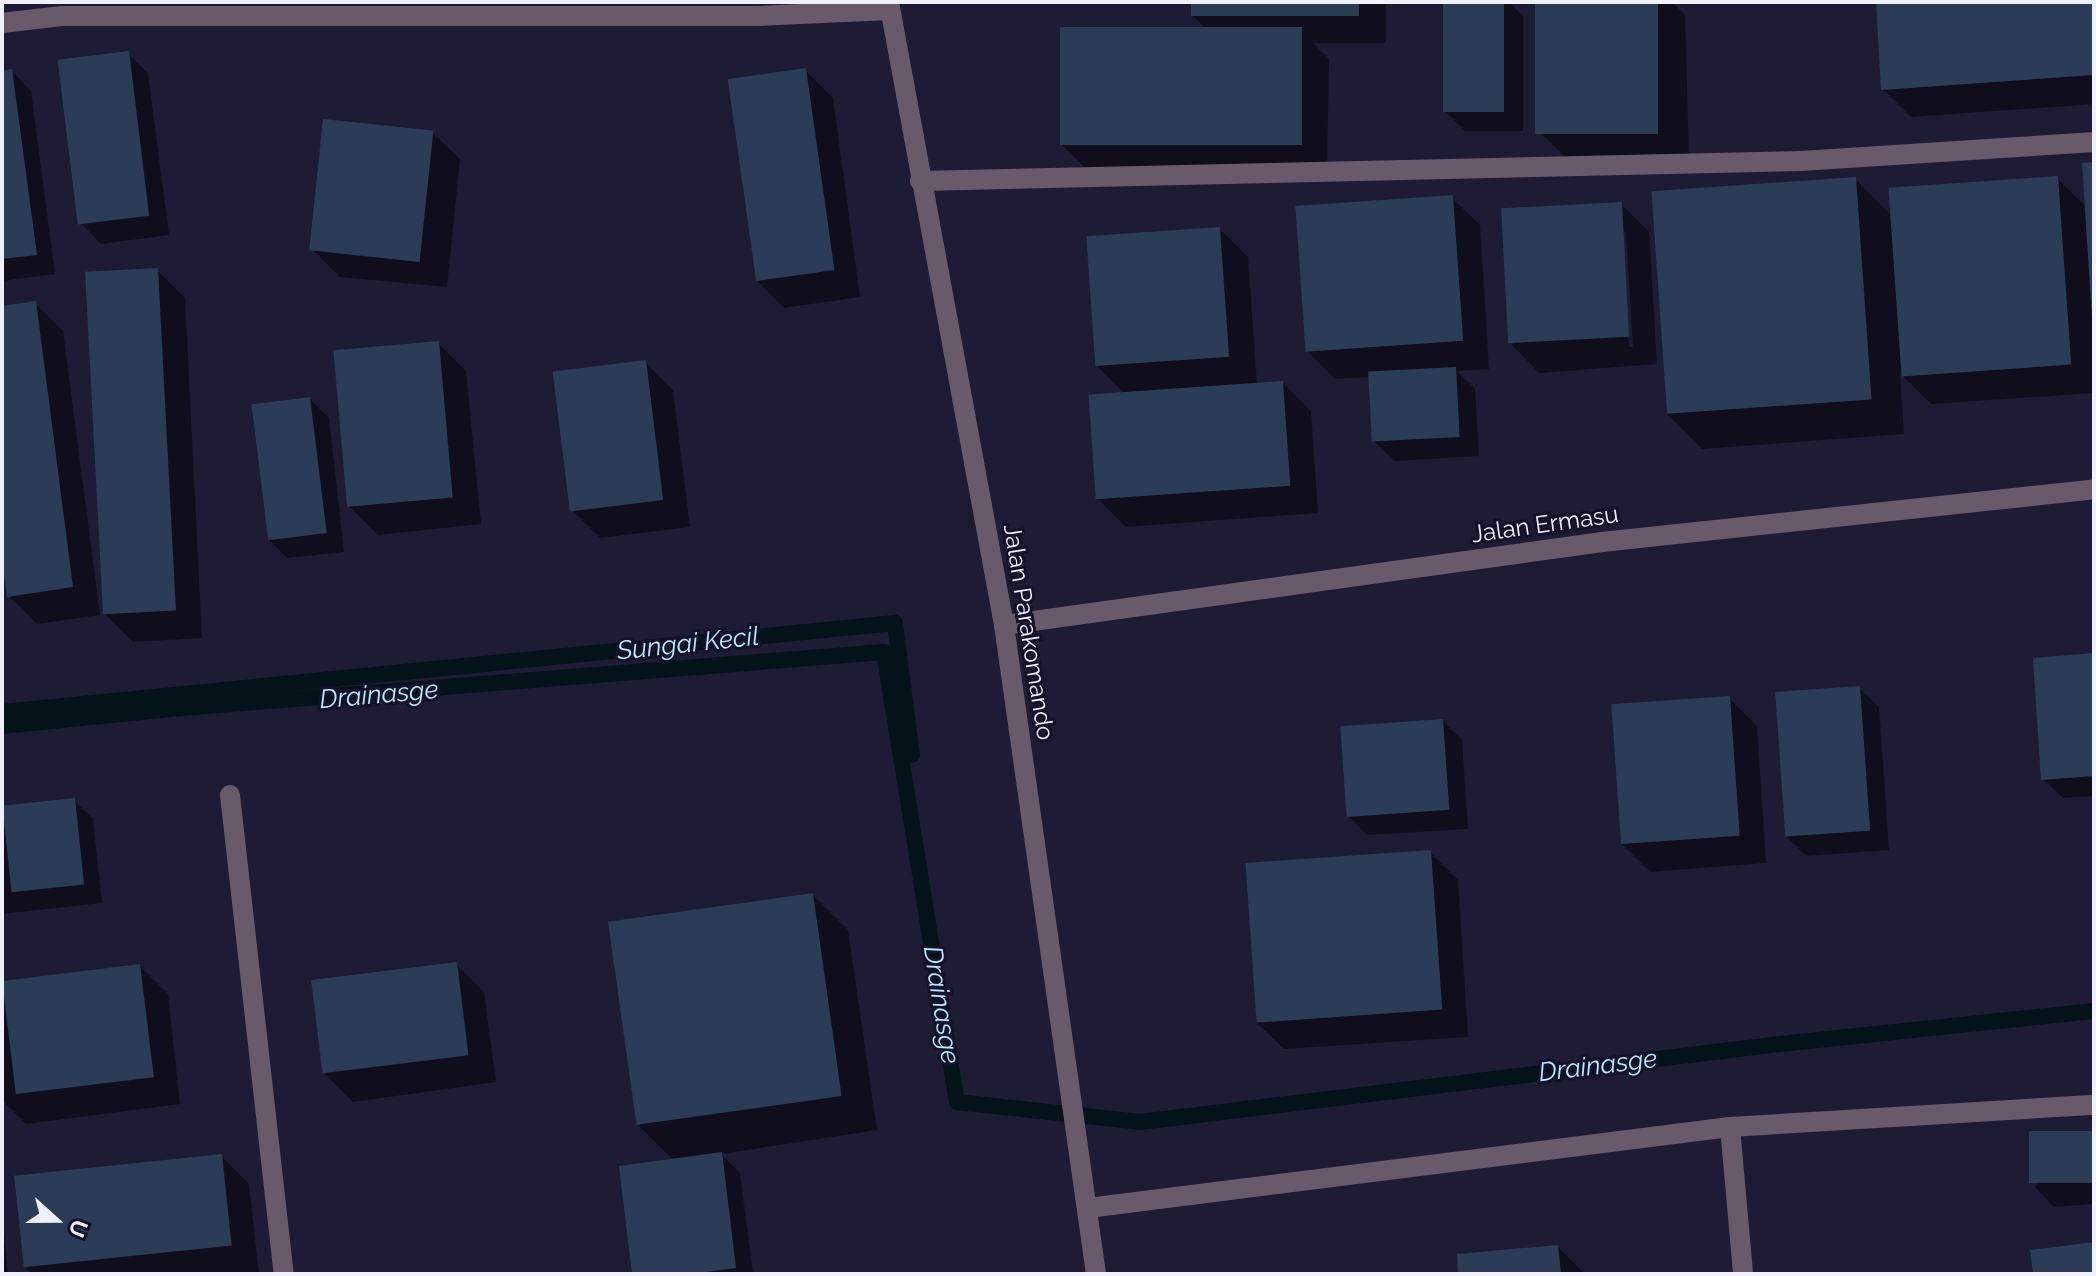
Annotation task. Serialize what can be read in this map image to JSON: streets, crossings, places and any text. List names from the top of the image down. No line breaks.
{"streets":{"street":["Jalan Ermasu","Jalan Parakomando"]},"crossings":[["Jalan Ermasu","Jalan Parakomando"]],"water":["Sungai Kecil","Drainasge"],"north":"right"}
